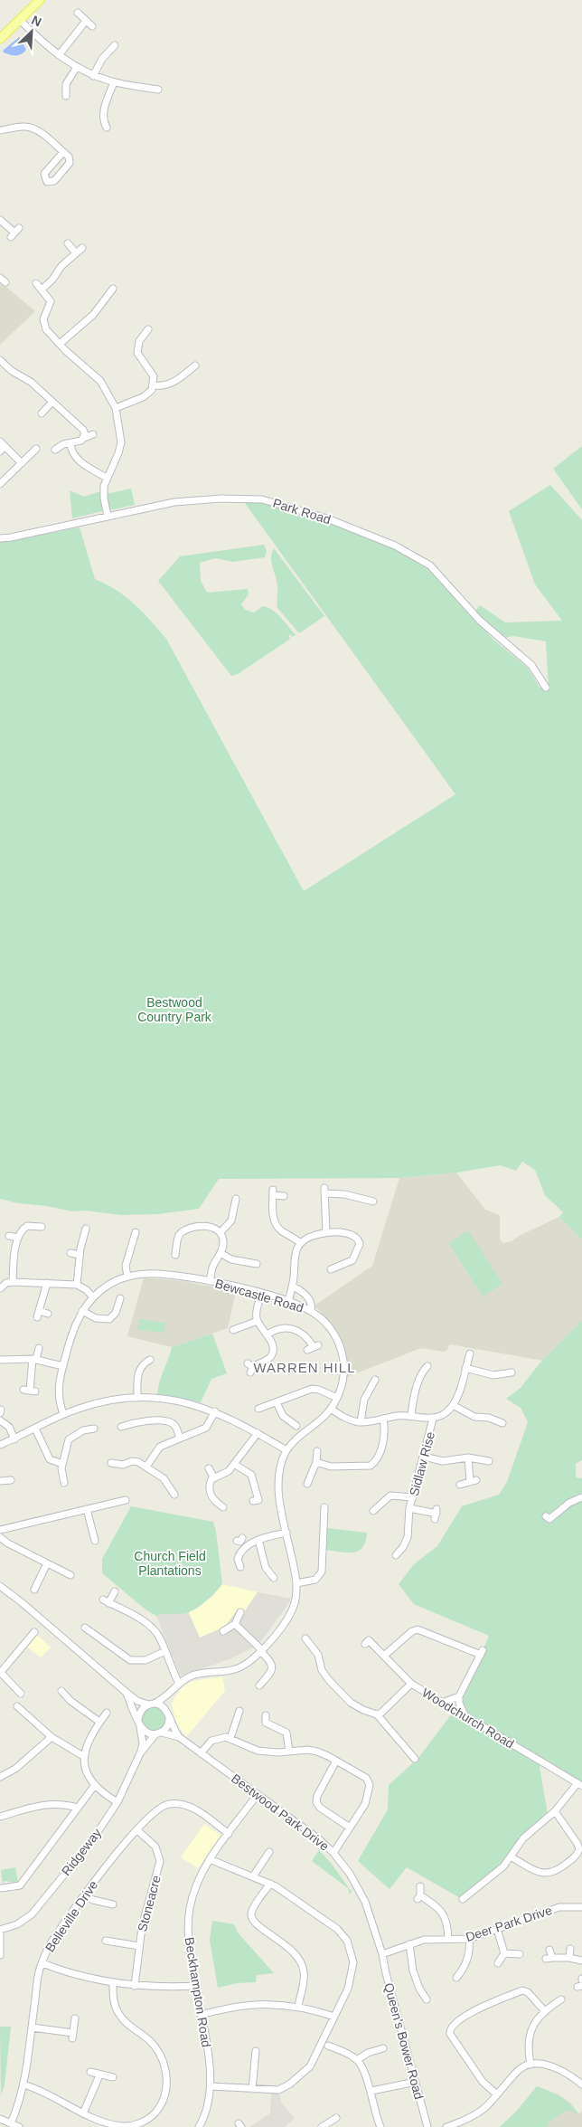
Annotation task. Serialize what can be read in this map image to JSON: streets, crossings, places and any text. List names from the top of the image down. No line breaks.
{"streets":{"street":["Park Road","Bewcastle Road","Sidlaw Rise","Woodchurch Road","Bestwood Park Drive","Ridgeway","Stoneacre","Belleville Drive","Deer Park Drive","Beckhampton Road","Queen's Bower Road"]},"crossings":[["Bewcastle Road","Bestwood Park Drive"],["Bewcastle Road","Ridgeway"],["Bestwood Park Drive","Ridgeway"],["Bestwood Park Drive","Deer Park Drive"],["Bestwood Park Drive","Beckhampton Road"],["Bestwood Park Drive","Queen's Bower Road"],["Stoneacre","Belleville Drive"],["Belleville Drive","Beckhampton Road"],["Deer Park Drive","Queen's Bower Road"]],"districts":["WARREN HILL"],"parks":["Bestwood Country Park","Church Field Plantations"],"north":"top right"}
